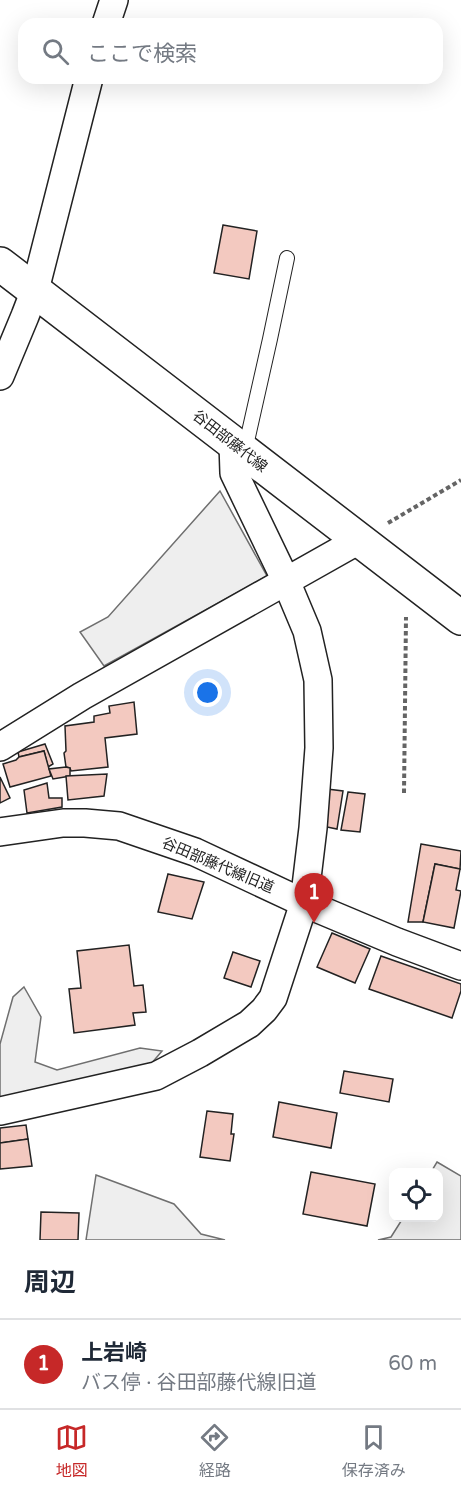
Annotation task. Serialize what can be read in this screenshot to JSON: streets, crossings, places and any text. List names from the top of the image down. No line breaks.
{"streets":{"main road":["谷田部藤代線"],"street":["谷田部藤代線旧道"]},"page":{"search":"ここで検索","pins":"1","heading":"周辺","list":[{"mark":"1","name":"上岩崎","note":"バス停 · 谷田部藤代線旧道","value":"60 m"}],"nav":["地図","経路","保存済み"]}}
